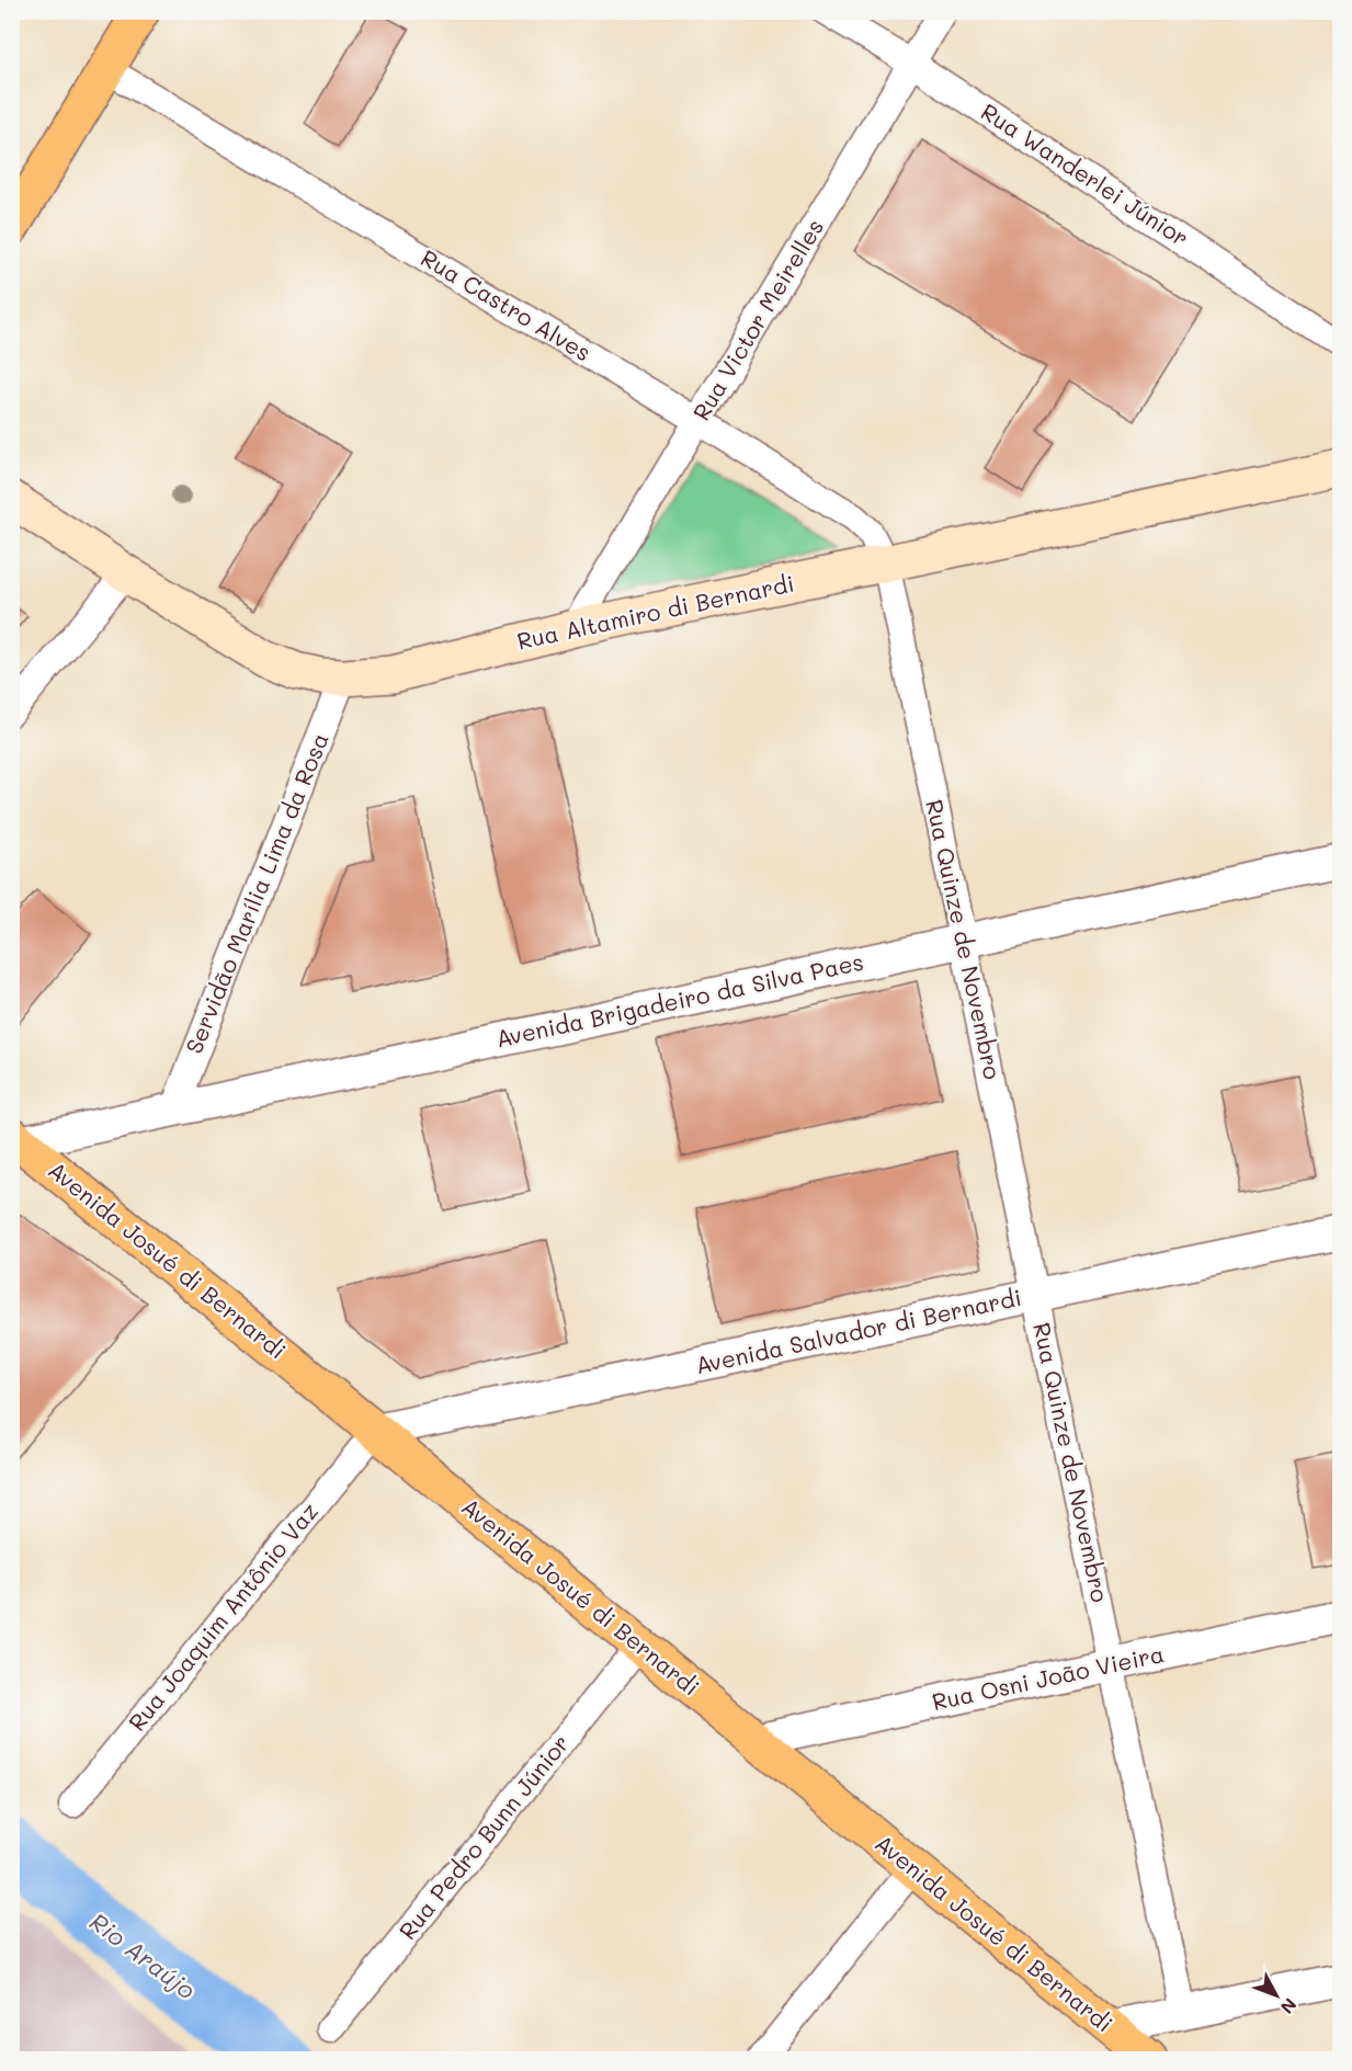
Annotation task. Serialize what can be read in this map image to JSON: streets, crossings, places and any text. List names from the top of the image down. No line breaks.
{"streets":{"main road":["Rua Altamiro di Bernardi","Avenida Josué di Bernardi"],"street":["Rua Wanderlei Júnior","Rua Castro Alves","Rua Victor Meirelles","Servidão Marília Lima da Rosa","Rua Quinze de Novembro","Avenida Brigadeiro da Silva Paes","Avenida Salvador di Bernardi","Rua Joaquim Antônio Vaz","Rua Osni João Vieira","Rua Pedro Bunn Júnior"]},"crossings":[["Rua Wanderlei Júnior","Rua Victor Meirelles"],["Rua Castro Alves","Rua Victor Meirelles"],["Rua Castro Alves","Rua Altamiro di Bernardi"],["Rua Castro Alves","Rua Quinze de Novembro"],["Rua Victor Meirelles","Rua Altamiro di Bernardi"],["Rua Altamiro di Bernardi","Servidão Marília Lima da Rosa"],["Rua Altamiro di Bernardi","Rua Quinze de Novembro"],["Servidão Marília Lima da Rosa","Avenida Brigadeiro da Silva Paes"],["Rua Quinze de Novembro","Avenida Brigadeiro da Silva Paes"],["Rua Quinze de Novembro","Avenida Salvador di Bernardi"],["Rua Quinze de Novembro","Rua Osni João Vieira"],["Avenida Brigadeiro da Silva Paes","Avenida Josué di Bernardi"],["Avenida Josué di Bernardi","Avenida Salvador di Bernardi"],["Avenida Josué di Bernardi","Rua Joaquim Antônio Vaz"],["Avenida Josué di Bernardi","Rua Osni João Vieira"],["Avenida Josué di Bernardi","Rua Pedro Bunn Júnior"],["Avenida Salvador di Bernardi","Rua Joaquim Antônio Vaz"]],"water":["Rio Araújo"],"north":"bottom right"}
